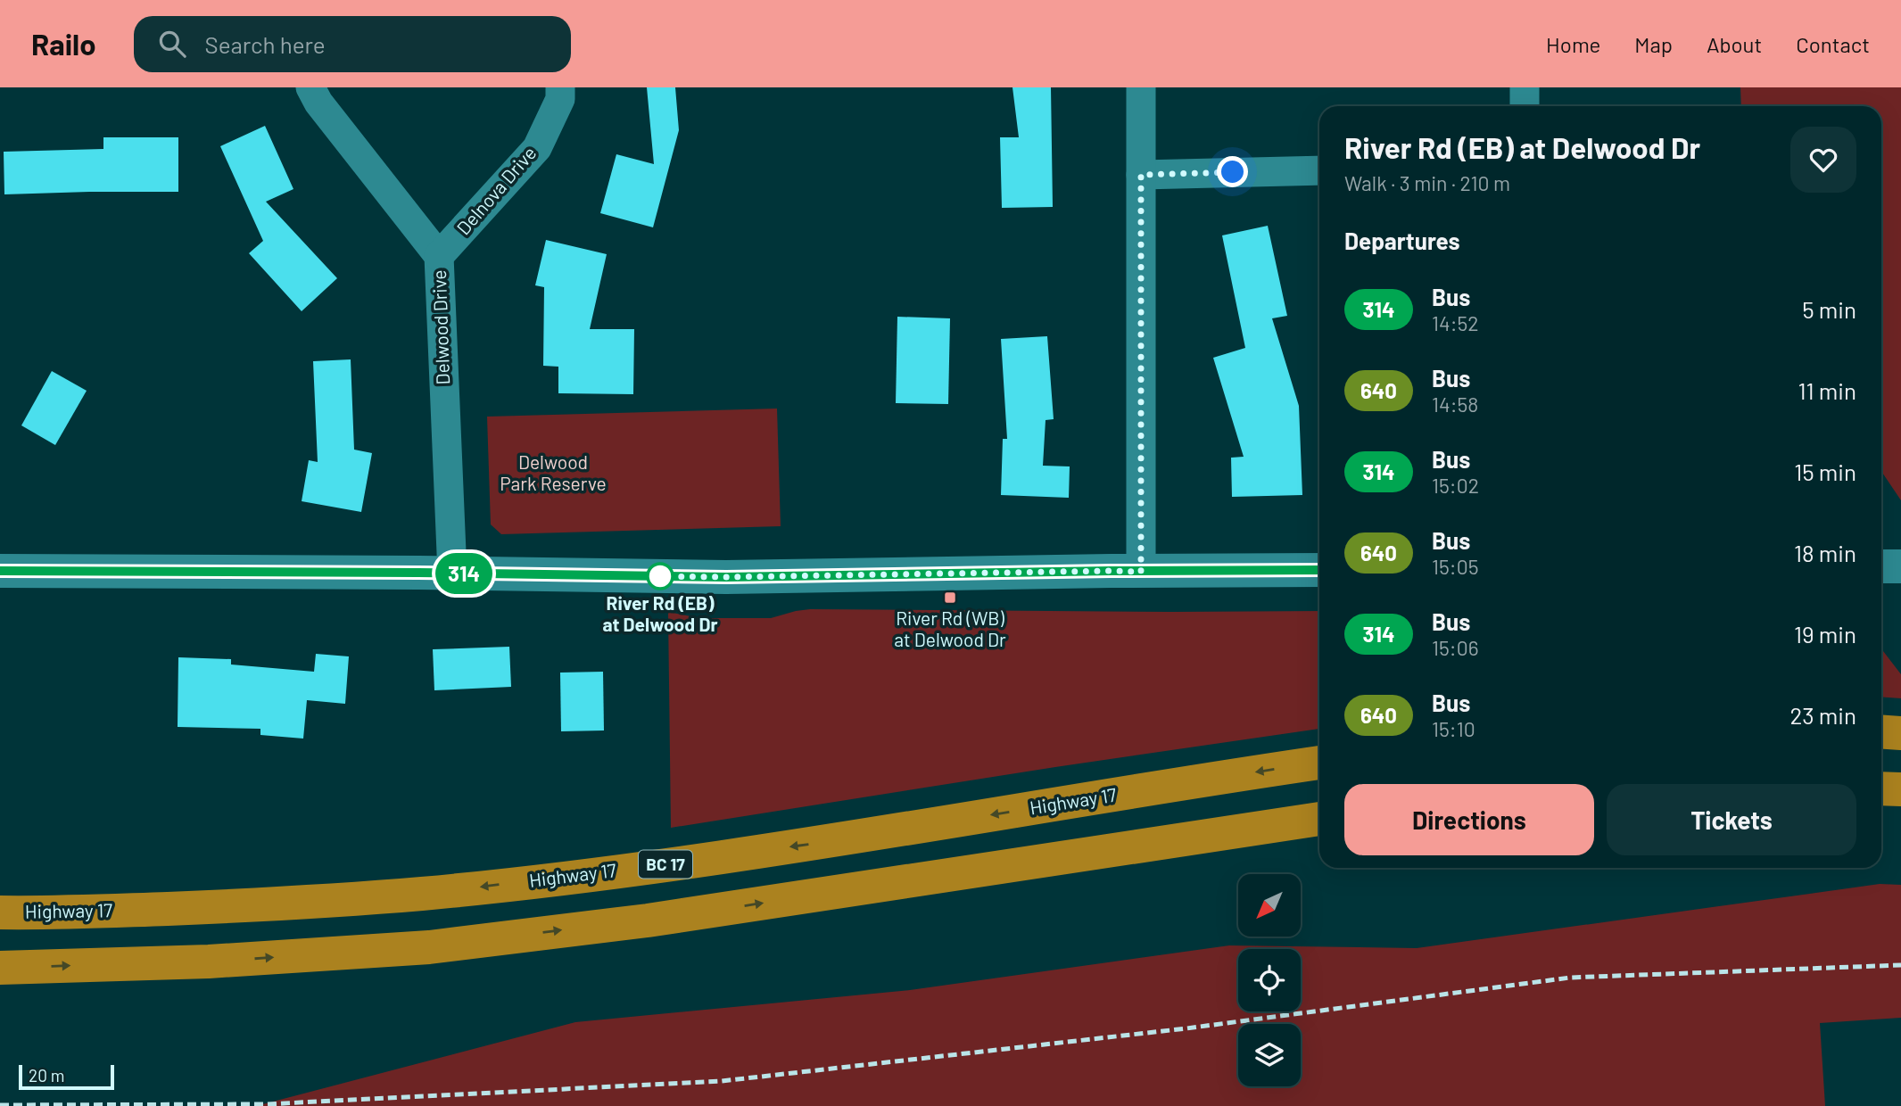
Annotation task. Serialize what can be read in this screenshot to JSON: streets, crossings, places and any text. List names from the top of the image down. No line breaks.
{"streets":{"highway":["Highway 17","BC 17"],"street":["Delnova Drive","Delwood Drive"]},"crossings":[["Delnova Drive","Delwood Drive"]],"parks":["Delwood Park Reserve"],"places":{"other":["River Rd (EB) at Delwood Dr"],"transit":["River Rd (WB) at Delwood Dr"]},"lines":["bus line 314"],"scale_bar":"20 m","north":"bottom left","page":{"header":"Railo","search":"Search here","nav":["Home","Map","About","Contact"],"on_map":"314","heading":[["River Rd (EB) at Delwood Dr","Walk · 3 min · 210 m"],"Departures"],"list":[{"mark":"314","name":"Bus","note":"14:52","value":"5 min"},{"mark":"640","name":"Bus","note":"14:58","value":"11 min"},{"mark":"314","name":"Bus","note":"15:02","value":"15 min"},{"mark":"640","name":"Bus","note":"15:05","value":"18 min"},{"mark":"314","name":"Bus","note":"15:06","value":"19 min"},{"mark":"640","name":"Bus","note":"15:10","value":"23 min"}],"buttons":["Directions","Tickets"],"scale":"20 m"}}
